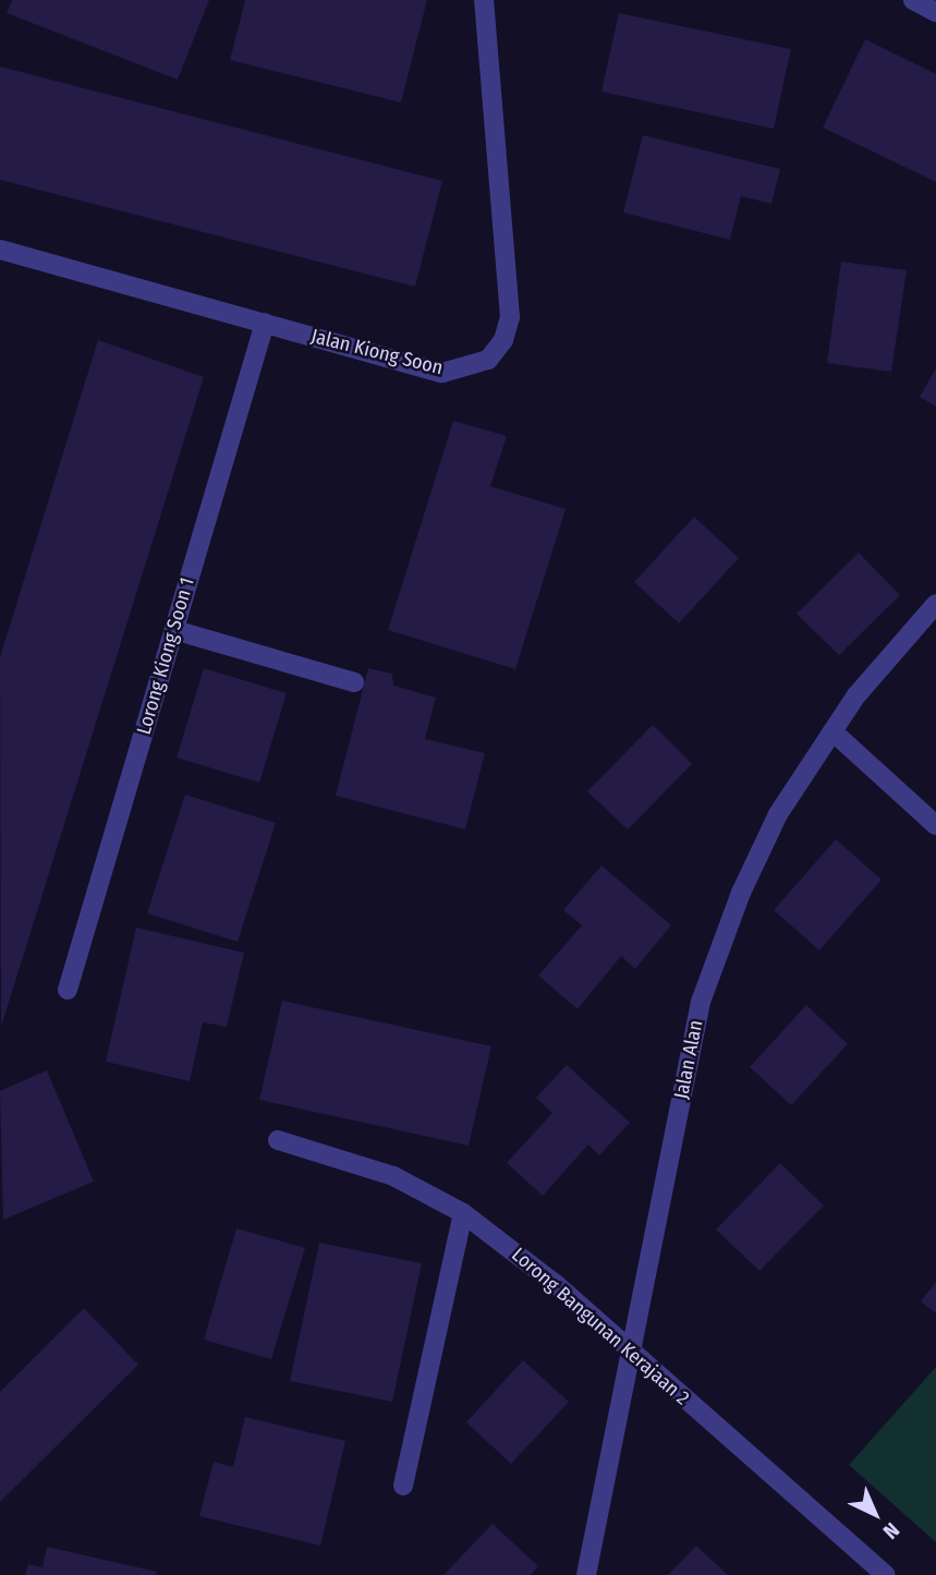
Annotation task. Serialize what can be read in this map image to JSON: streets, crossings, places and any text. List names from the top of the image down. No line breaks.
{"streets":{"street":["Jalan Kiong Soon","Lorong Kiong Soon 1","Jalan Alan","Lorong Bangunan Kerajaan 2"]},"crossings":[["Jalan Kiong Soon","Lorong Kiong Soon 1"],["Jalan Alan","Lorong Bangunan Kerajaan 2"]],"north":"bottom right"}
